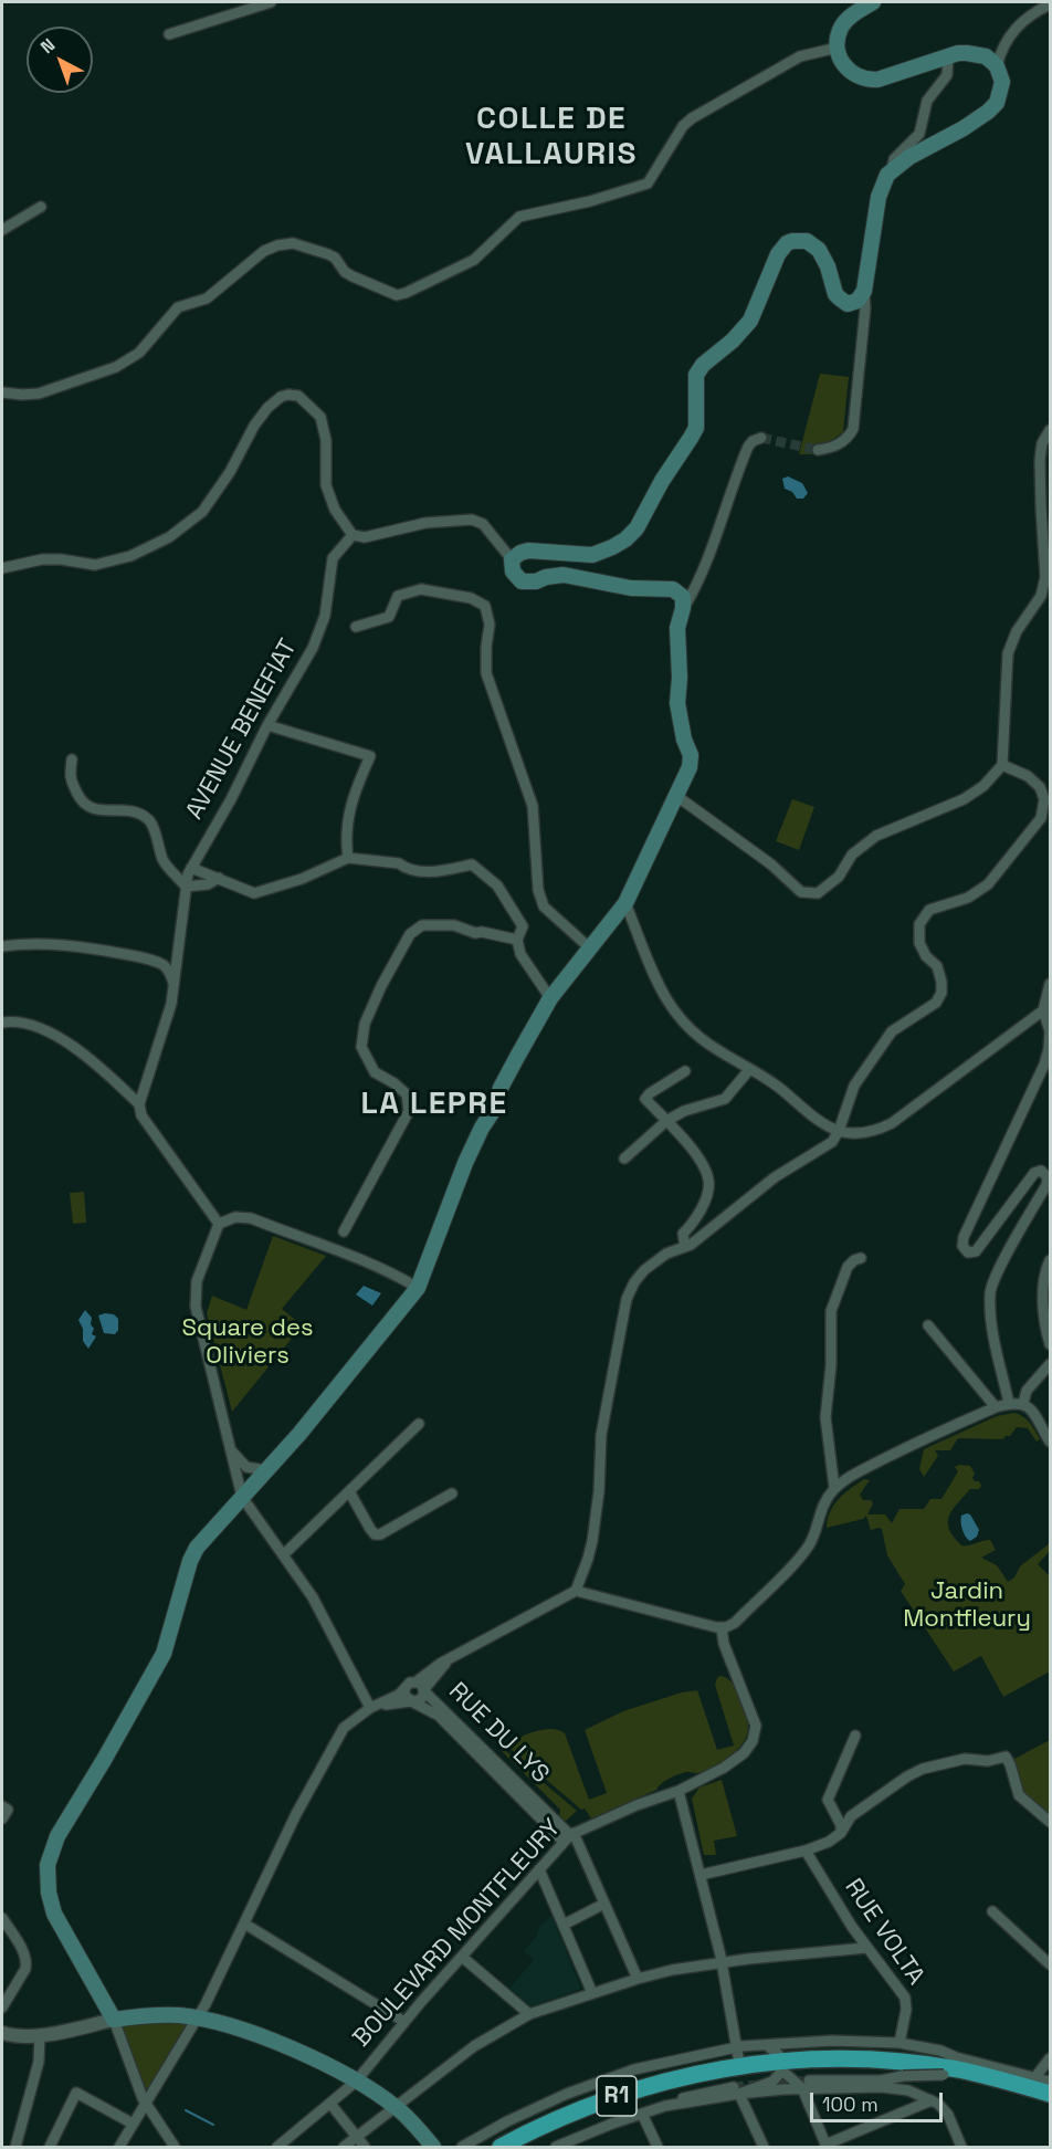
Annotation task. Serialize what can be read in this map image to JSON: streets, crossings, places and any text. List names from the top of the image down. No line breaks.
{"streets":{"highway":["R1"],"street":["AVENUE BENEFIAT","RUE DU LYS","RUE VOLTA","BOULEVARD MONTFLEURY"]},"crossings":[["RUE DU LYS","BOULEVARD MONTFLEURY"]],"districts":["COLLE DE VALLAURIS","LA LEPRE"],"parks":["Square des Oliviers","Jardin Montfleury"],"scale_bar":"100 m","north":"top left"}
